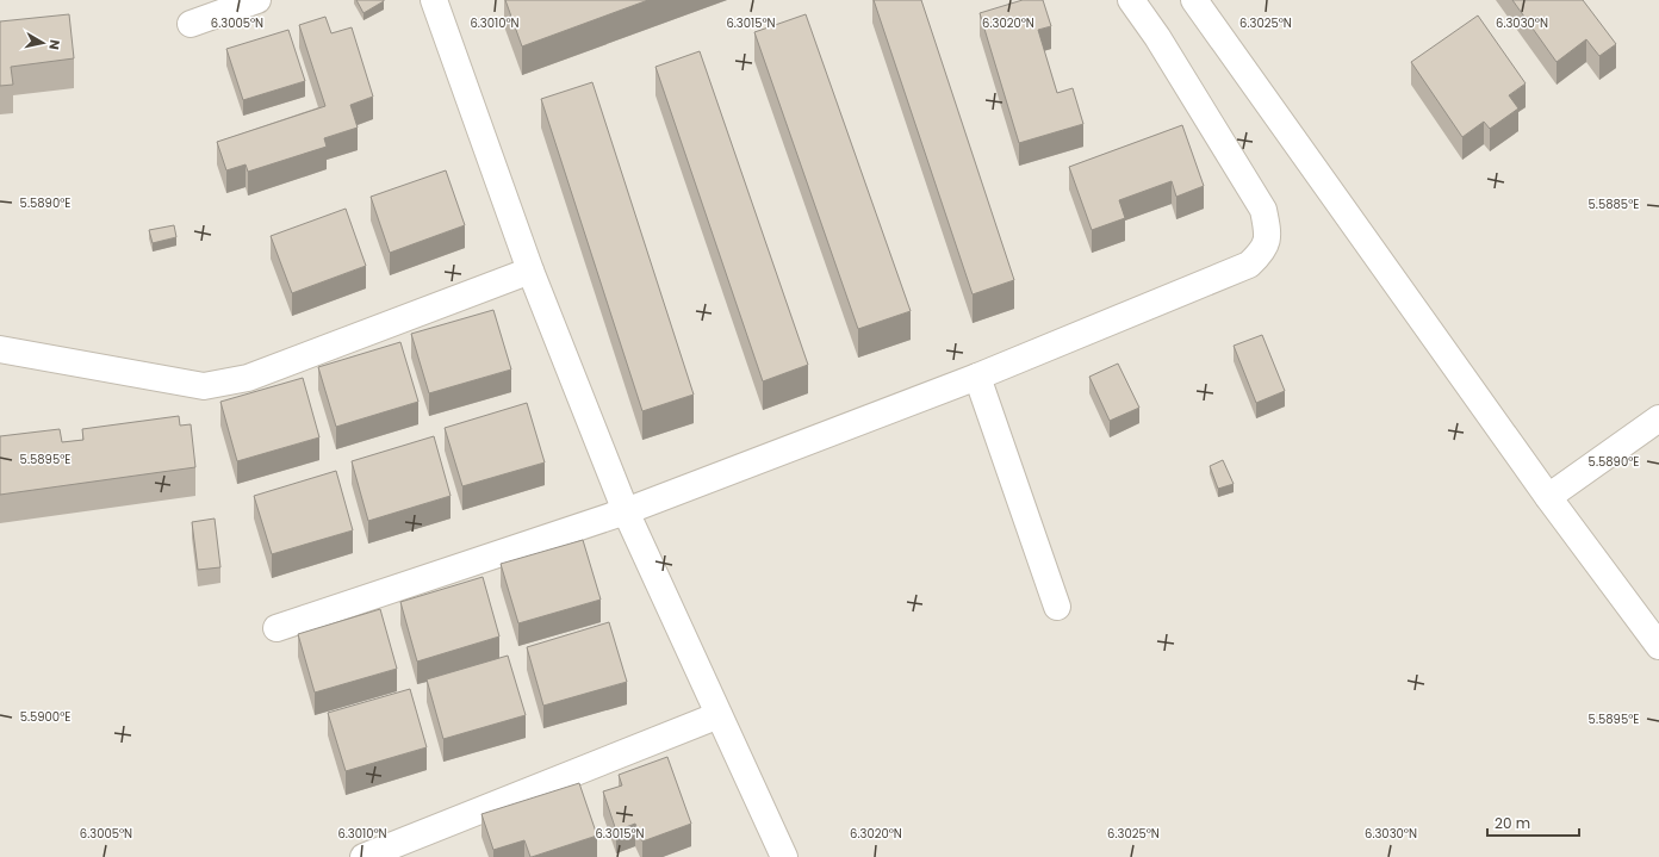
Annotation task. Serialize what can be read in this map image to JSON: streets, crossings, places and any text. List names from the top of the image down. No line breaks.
{"scale_bar":"20 m","north":"right","coordinates":["6.3025°N","6.3030°N","6.3005°N","6.3010°N","6.3015°N","6.3020°N","5.5890°E","5.5885°E","5.5895°E","5.5900°E"]}
